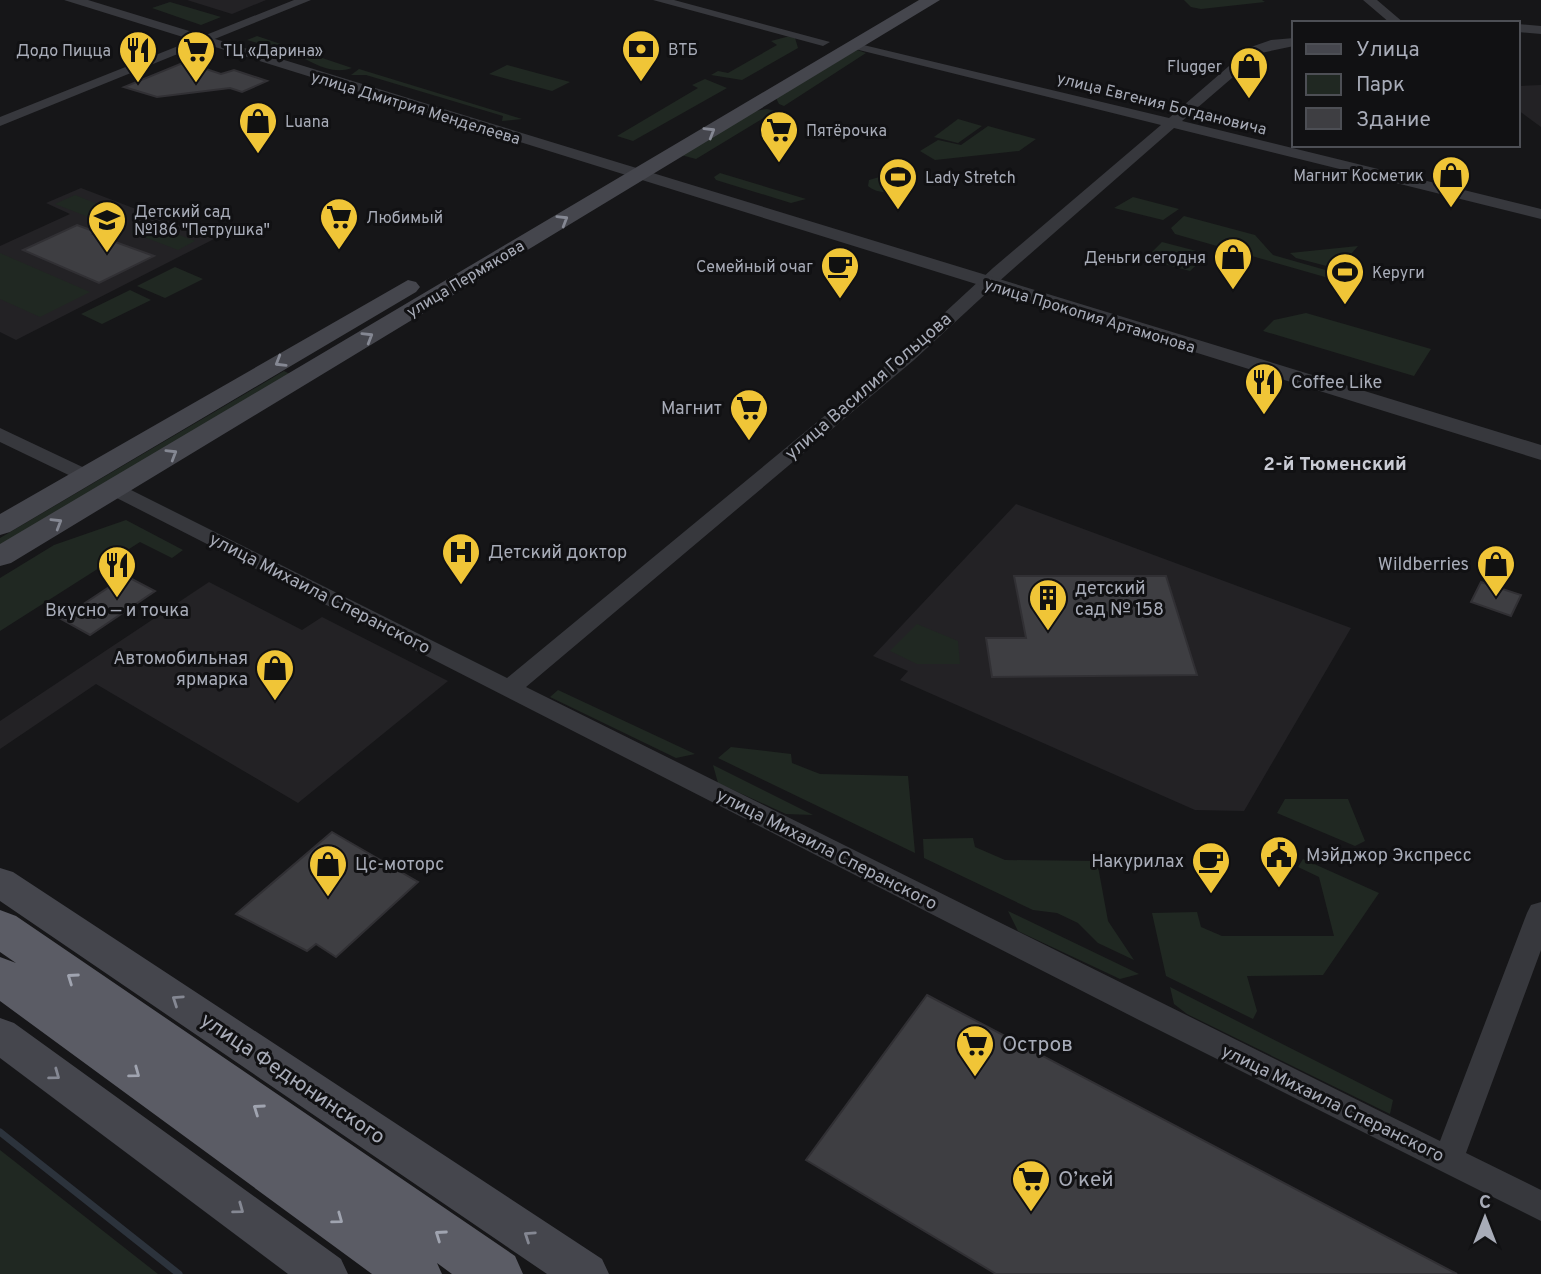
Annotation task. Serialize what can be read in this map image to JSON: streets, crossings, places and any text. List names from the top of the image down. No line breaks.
{"streets":{"main road":["улица Пермякова","улица Федюнинского"],"street":["улица Евгения Богдановича","улица Дмитрия Менделеева","улица Прокопия Артамонова","улица Василия Гольцова","улица Михаила Сперанского"]},"crossings":[["улица Евгения Богдановича","улица Пермякова"],["улица Евгения Богдановича","улица Василия Гольцова"],["улица Дмитрия Менделеева","улица Пермякова"],["улица Дмитрия Менделеева","улица Прокопия Артамонова"],["улица Пермякова","улица Прокопия Артамонова"],["улица Пермякова","улица Михаила Сперанского"],["улица Прокопия Артамонова","улица Василия Гольцова"],["улица Василия Гольцова","улица Михаила Сперанского"]],"districts":["2-й Тюменский"],"places":{"bank":["ВТБ"],"restaurant":["Додо Пицца","Coffee Like","Вкусно — и точка"],"supermarket":["ТЦ «Дарина»","Пятёрочка","Любимый","Магнит","Остров","О’кей"],"shop":["Flugger","Luana","Магнит Косметик","Деньги сегодня","Wildberries","Автомобильная ярмарка","Цс-моторс"],"sports":["Lady Stretch","Керуги"],"school or university":["Детский сад №186 \"Петрушка\""],"cafe":["Семейный очаг","Накурилах"],"hospital":["Детский доктор"],"building":["детский сад № 158"],"public building":["Мэйджор Экспресс"]},"legend":["Улица","Парк","Здание"],"north":"top"}
